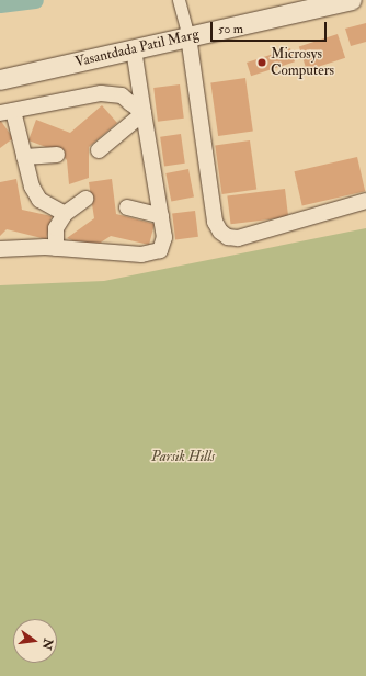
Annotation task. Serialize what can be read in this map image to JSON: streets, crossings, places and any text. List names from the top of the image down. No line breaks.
{"streets":{"street":["Vasantdada Patil Marg"]},"parks":["Parsik Hills"],"places":["Microsys Computers"],"scale_bar":"50 m","north":"right"}
